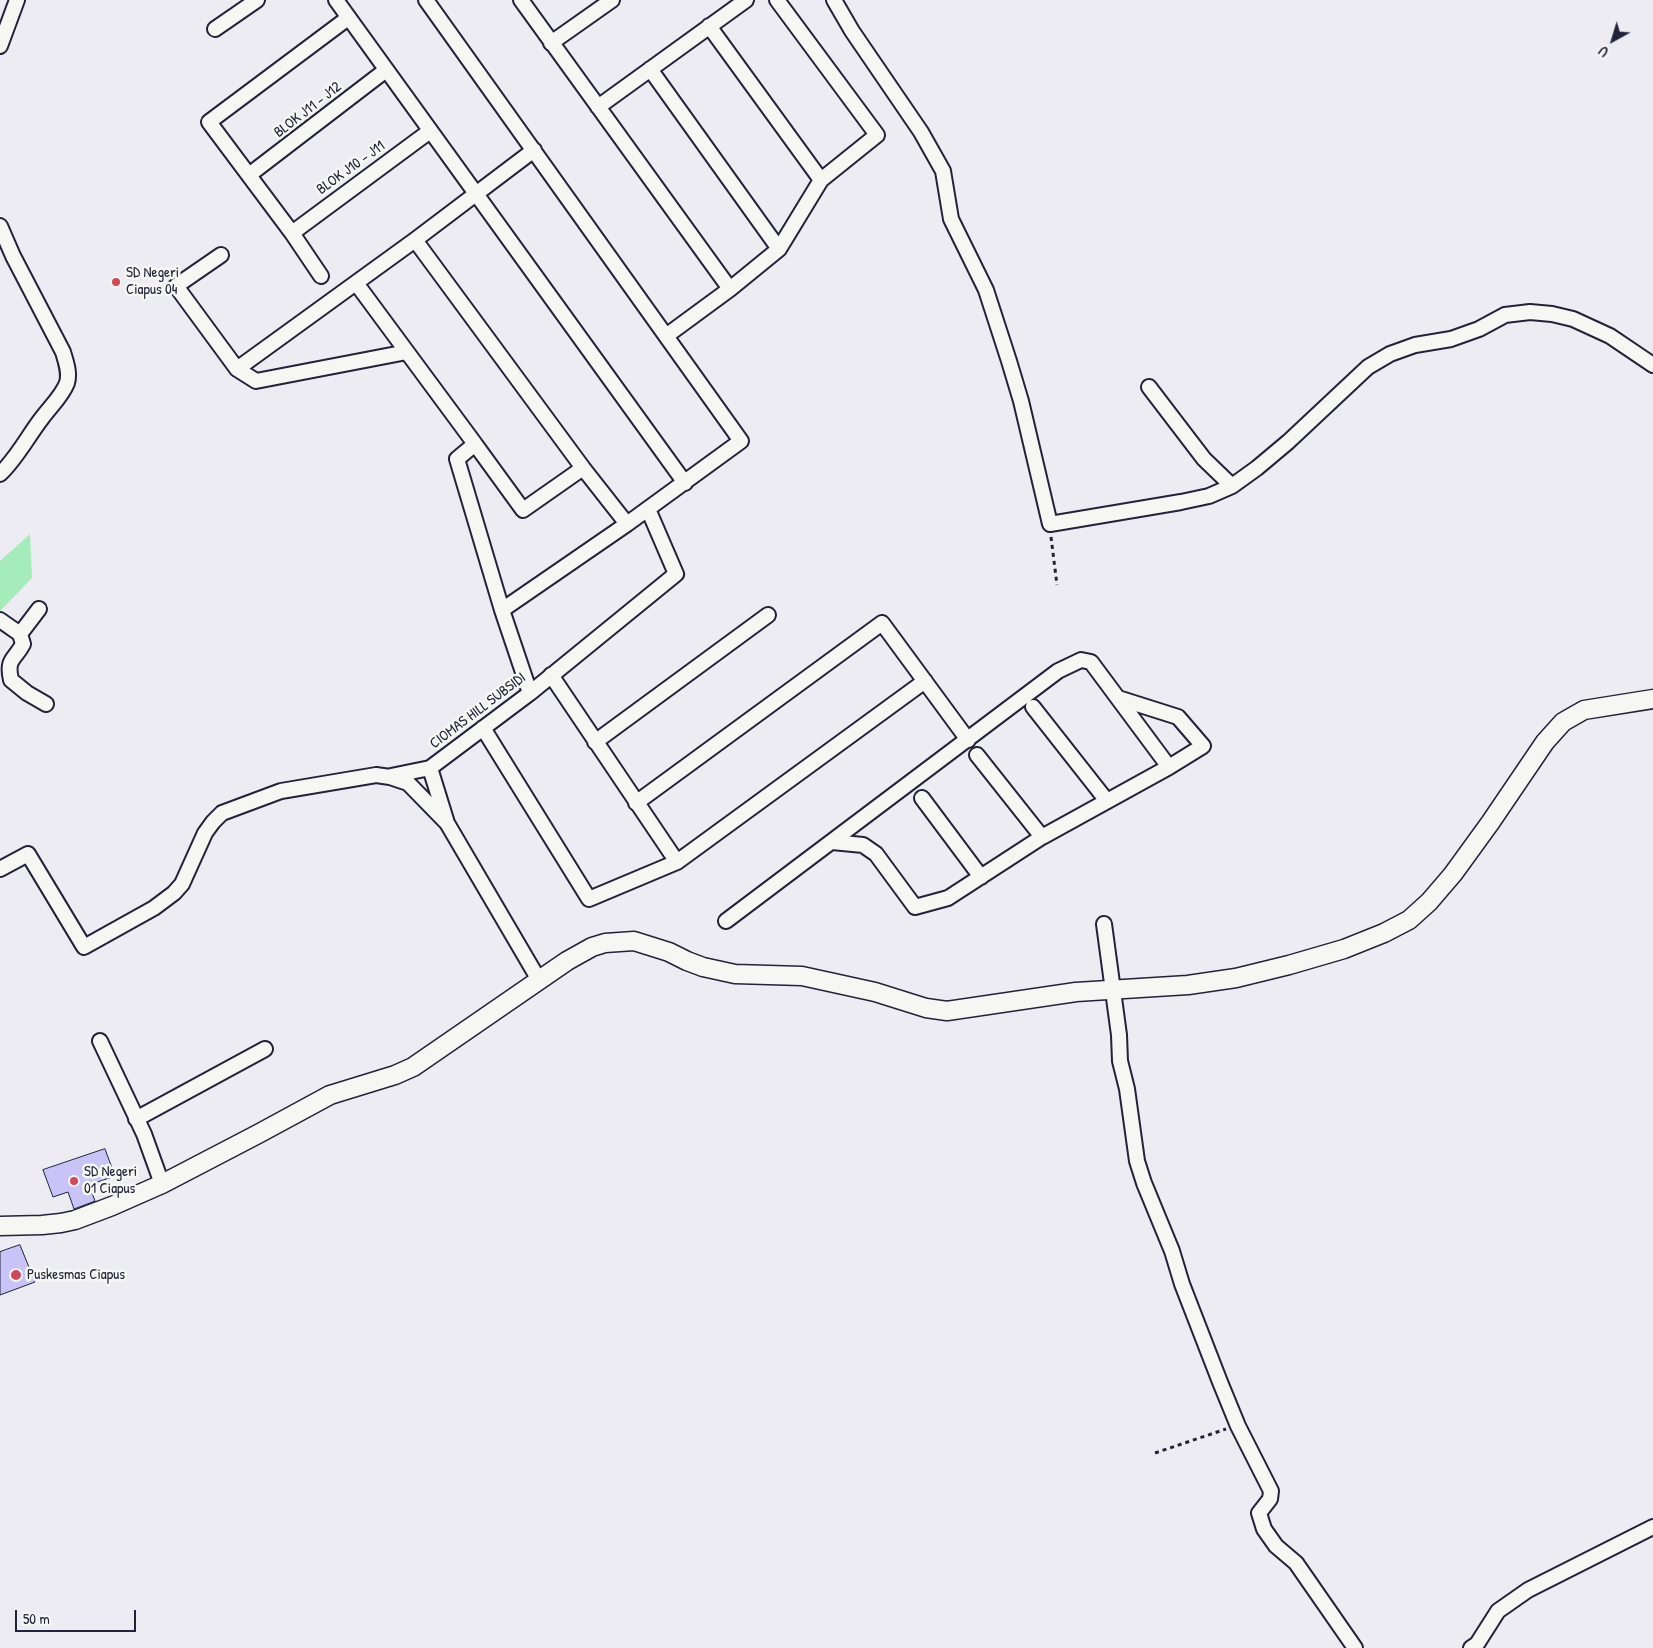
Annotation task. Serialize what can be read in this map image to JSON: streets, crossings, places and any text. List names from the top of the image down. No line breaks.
{"streets":{"street":["BLOK J11 - J12","BLOK J10 - J11","CIOMAS HILL SUBSIDI"]},"places":["SD Negeri Ciapus 04","SD Negeri 01 Ciapus","Puskesmas Ciapus"],"scale_bar":"50 m","north":"bottom left"}
